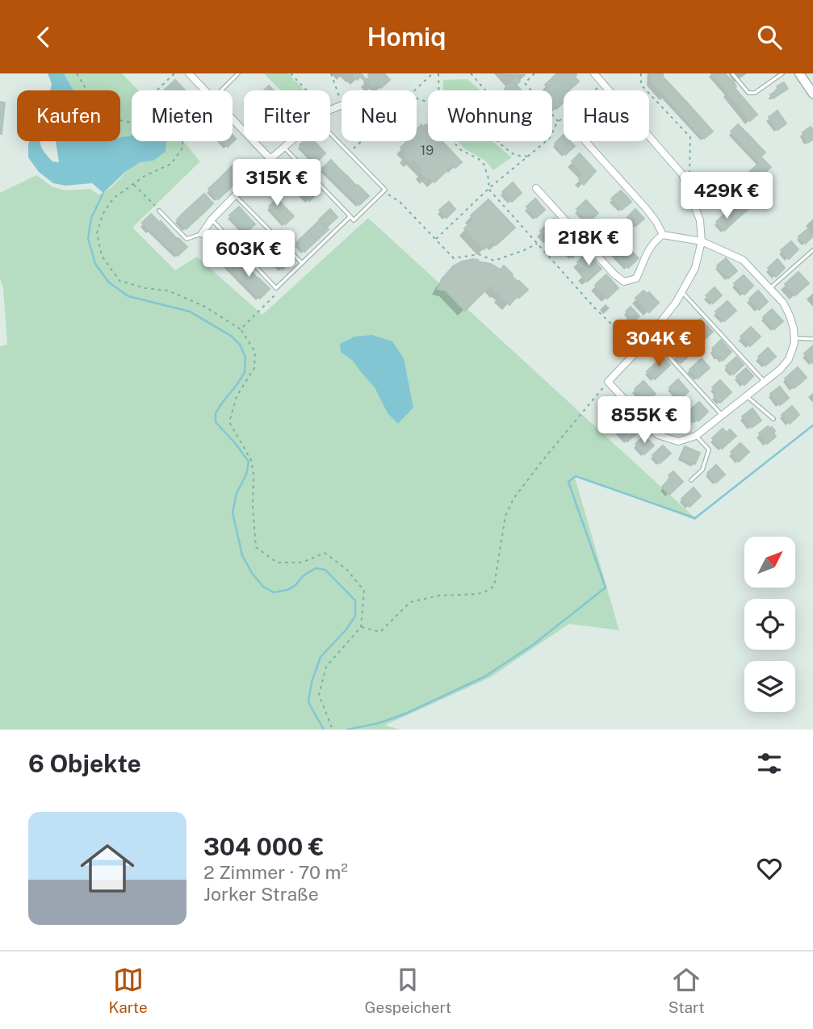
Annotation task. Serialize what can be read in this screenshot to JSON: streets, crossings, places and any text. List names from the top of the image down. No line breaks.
{"house_numbers":["19"],"north":"top right","page":{"header":"Homiq","chip":["Kaufen","Mieten","Filter","Neu","Wohnung","Haus"],"price":["315K €","429K €","218K €","603K €","304K €","855K €"],"heading":"6 Objekte","list":[{"name":"304 000 €","note":"2 Zimmer · 70 m² · Jorker Straße"}],"tabs":["Karte","Gespeichert","Start"]}}
